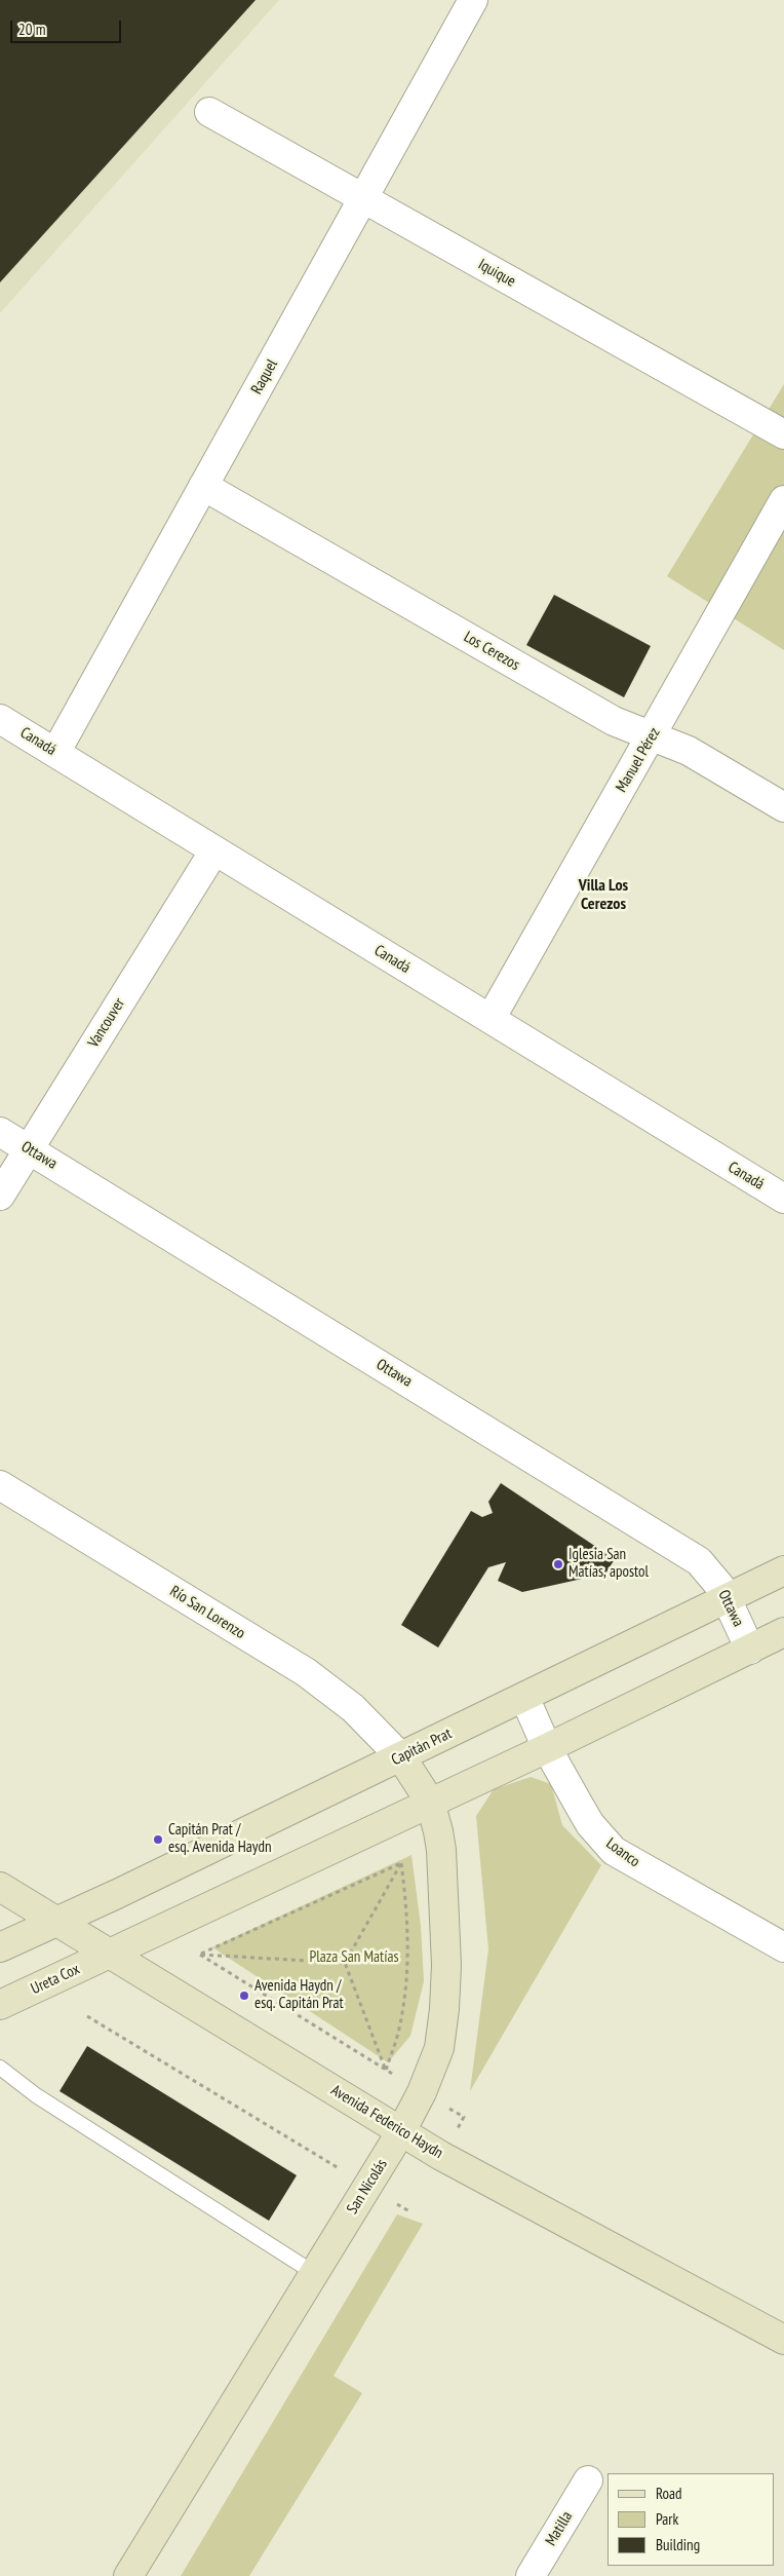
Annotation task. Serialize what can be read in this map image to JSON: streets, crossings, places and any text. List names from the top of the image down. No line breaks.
{"streets":{"street":["Iquique","Raquel","Los Cerezos","Canadá","Manuel Pérez","Vancouver","Ottawa","Río San Lorenzo","Capitán Prat","Loanco","Ureta Cox","Avenida Federico Haydn","San Nicolás","Matilla"]},"crossings":[["Iquique","Raquel"],["Raquel","Los Cerezos"],["Raquel","Canadá"],["Los Cerezos","Manuel Pérez"],["Canadá","Manuel Pérez"],["Canadá","Vancouver"],["Vancouver","Ottawa"],["Ottawa","Capitán Prat"],["Río San Lorenzo","Capitán Prat"],["Río San Lorenzo","San Nicolás"],["Capitán Prat","Loanco"],["Capitán Prat","Avenida Federico Haydn"],["Capitán Prat","San Nicolás"],["Ureta Cox","Avenida Federico Haydn"],["Avenida Federico Haydn","San Nicolás"]],"districts":["Villa Los Cerezos"],"parks":["Plaza San Matías"],"places":["Iglesia San Matías, apostol","Capitán Prat / esq. Avenida Haydn","Avenida Haydn / esq. Capitán Prat"],"legend":["Road","Park","Building"],"scale_bar":"20 m"}
